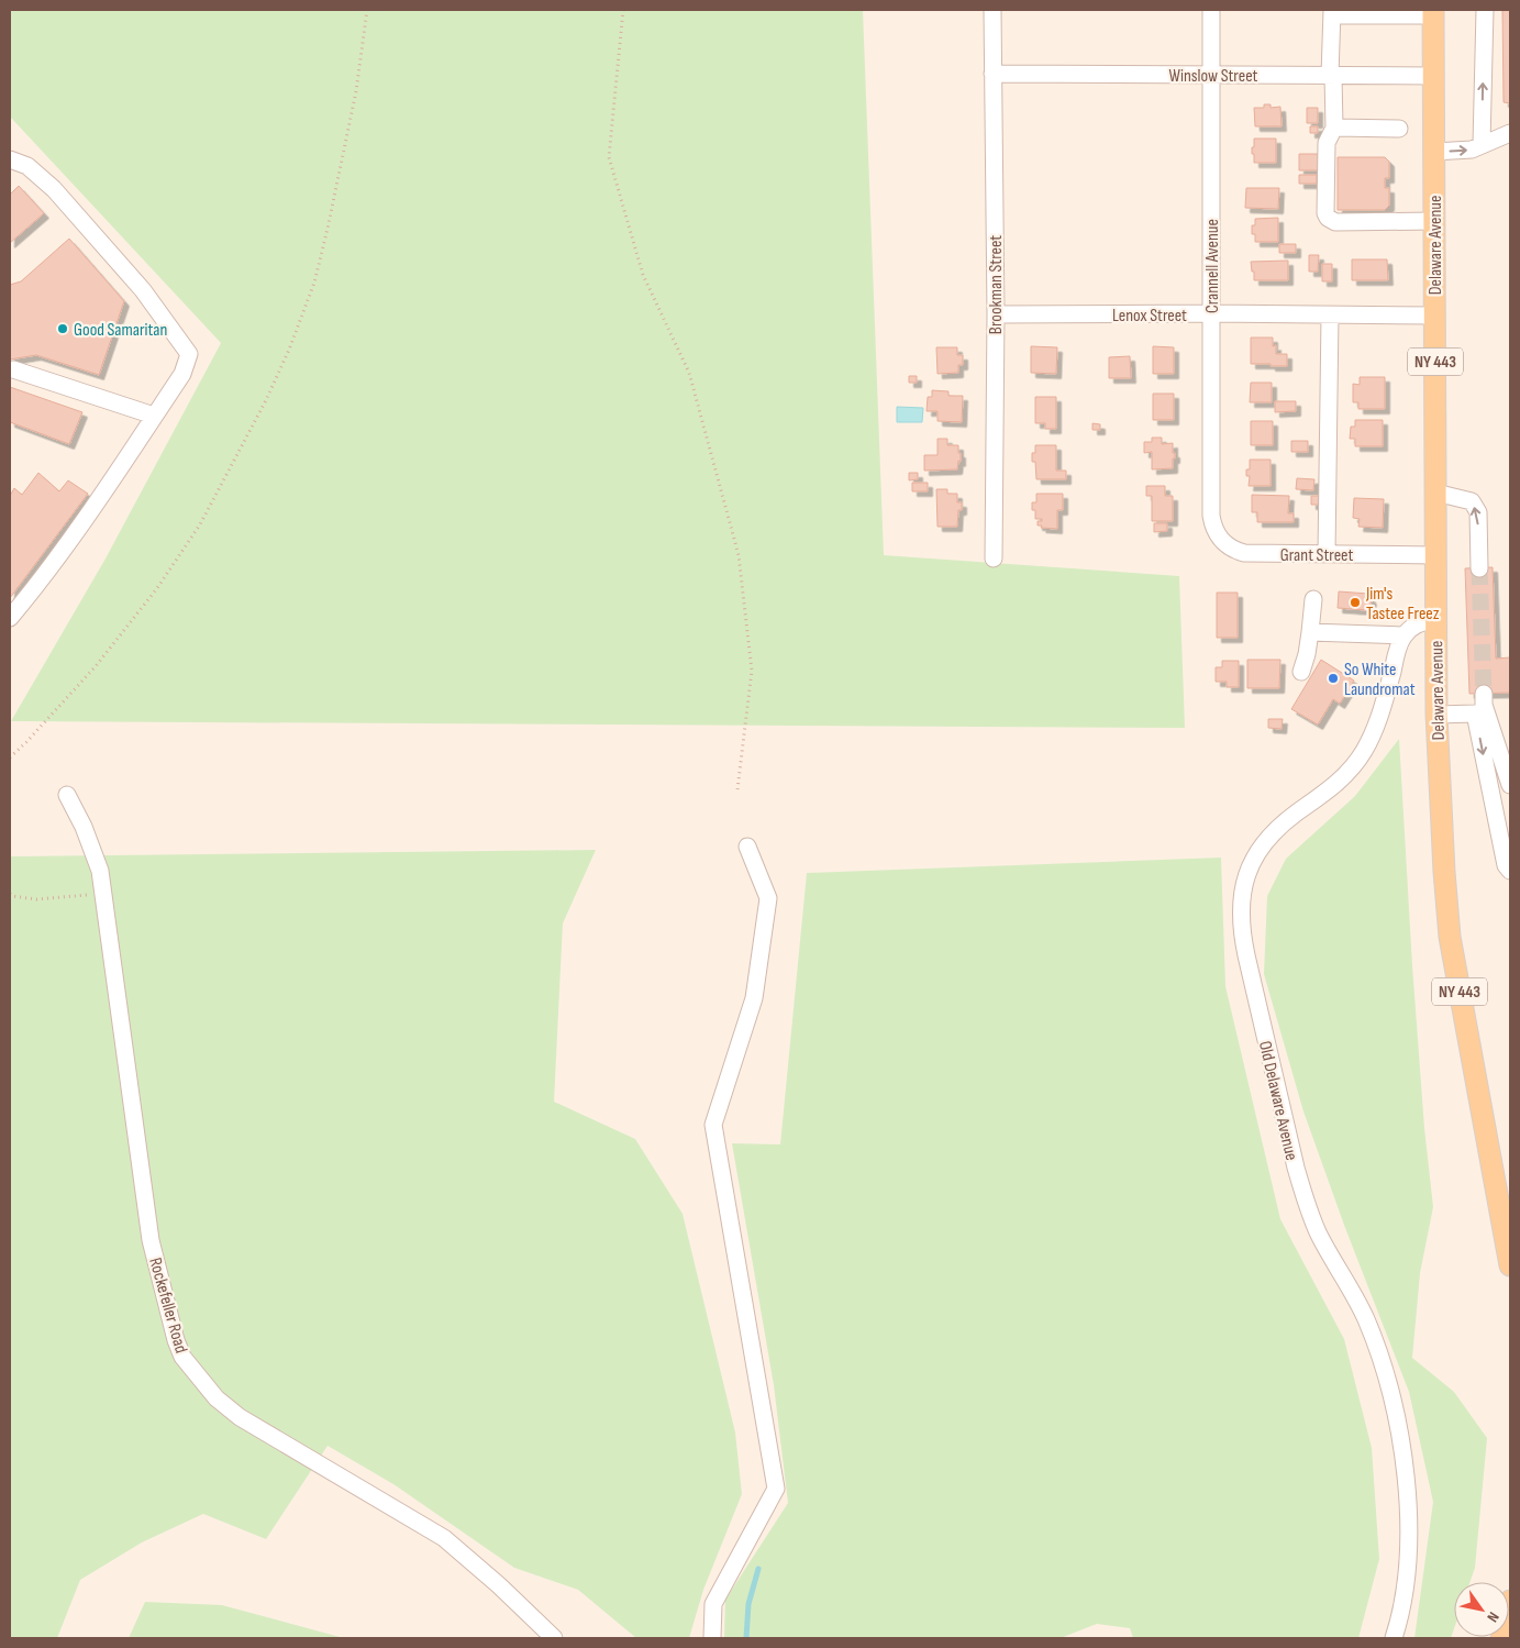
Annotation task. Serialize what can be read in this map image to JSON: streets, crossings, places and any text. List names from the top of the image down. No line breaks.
{"streets":{"main road":["Delaware Avenue","NY 443"],"street":["Winslow Street","Crannell Avenue","Brookman Street","Lenox Street","Grant Street","Old Delaware Avenue","Rockefeller Road"]},"crossings":[["Winslow Street","Delaware Avenue"],["Winslow Street","Crannell Avenue"],["Winslow Street","Brookman Street"],["Delaware Avenue","Lenox Street"],["Delaware Avenue","Grant Street"],["Crannell Avenue","Lenox Street"],["Crannell Avenue","Grant Street"],["Brookman Street","Lenox Street"]],"places":["Good Samaritan","Jim's Tastee Freez","So White Laundromat"],"north":"bottom right"}
